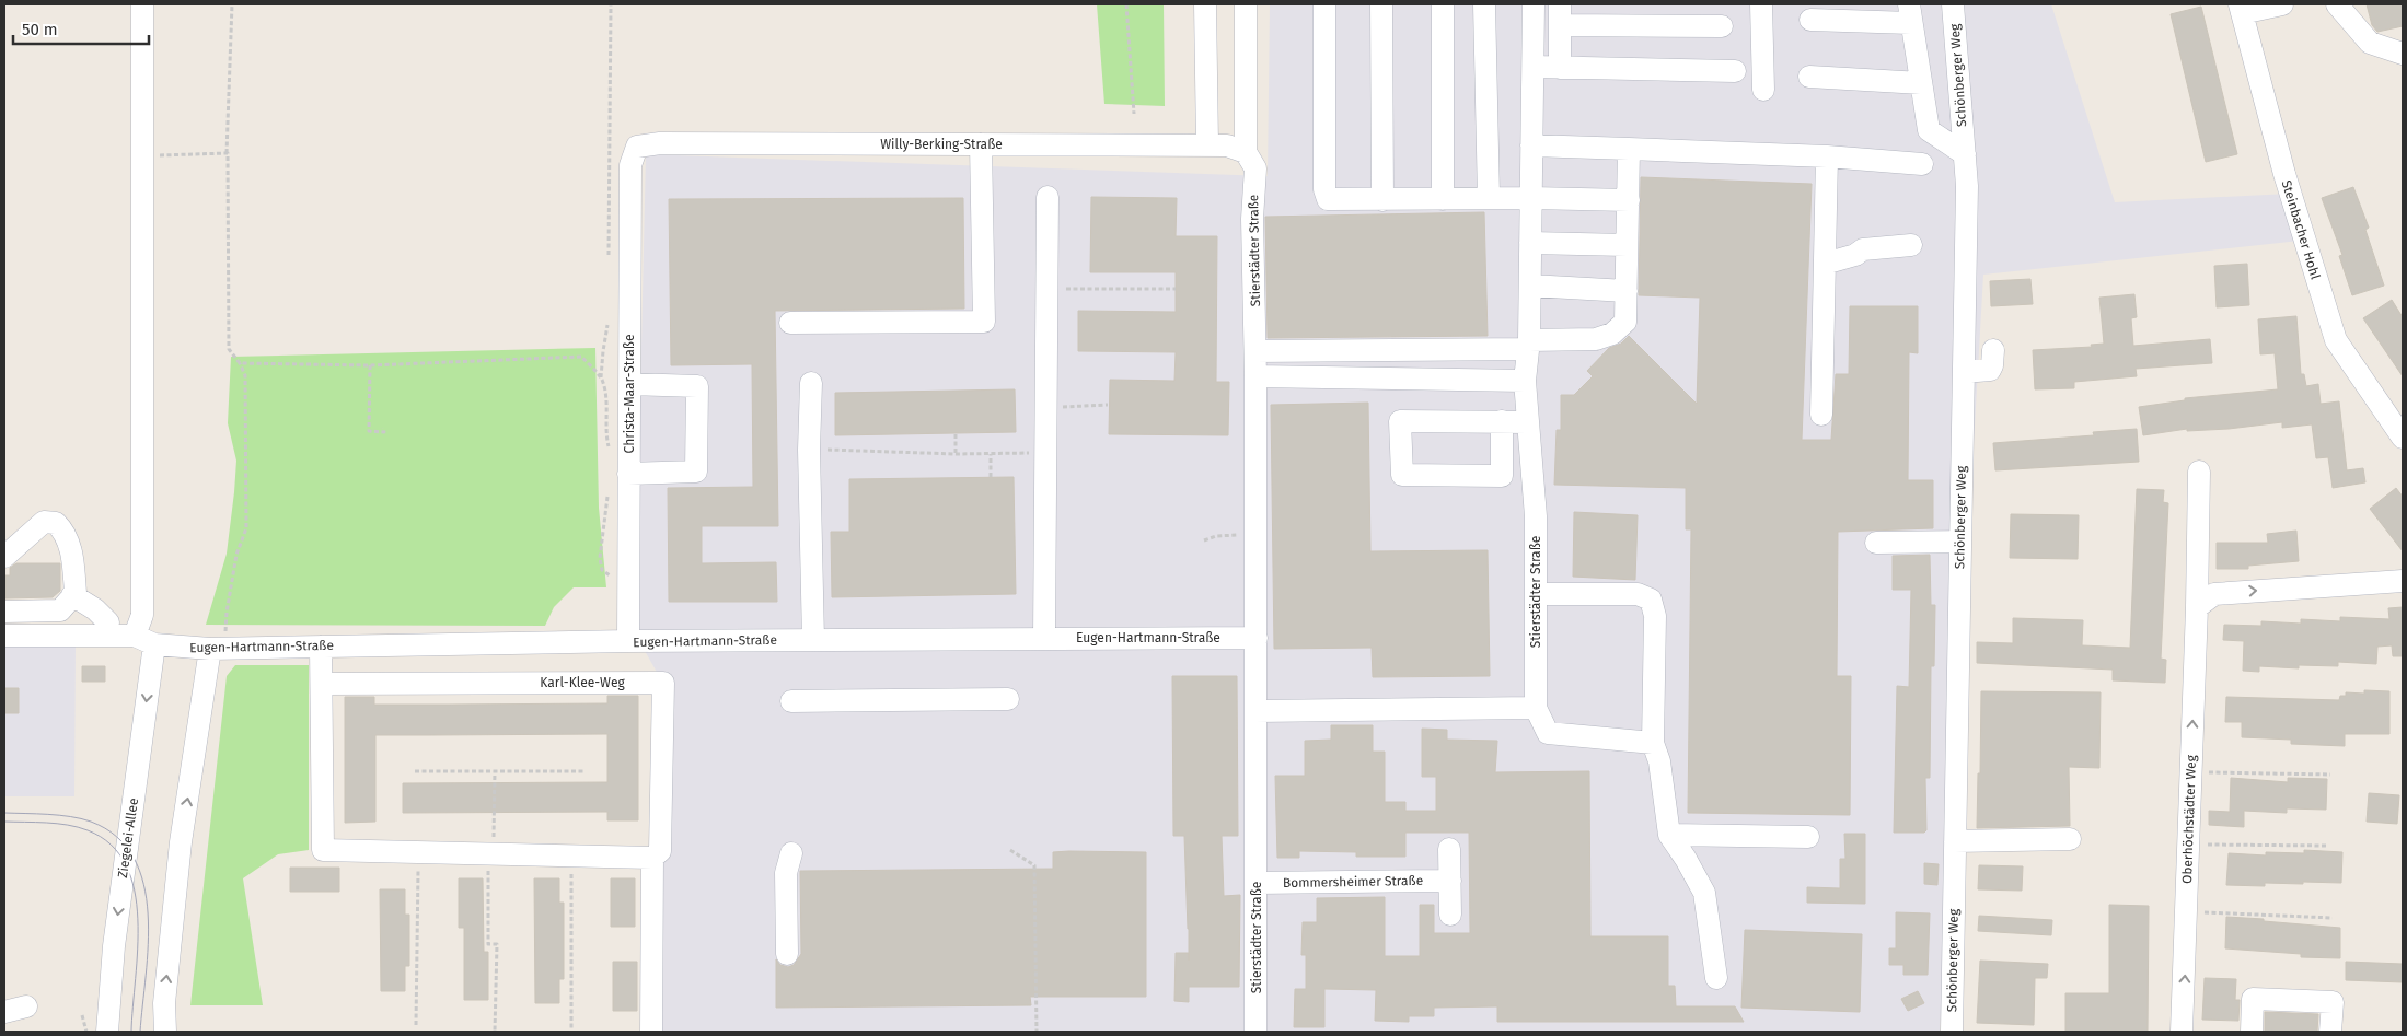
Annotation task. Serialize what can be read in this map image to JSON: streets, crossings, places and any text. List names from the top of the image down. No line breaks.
{"streets":{"street":["Schönberger Weg","Willy-Berking-Straße","Steinbacher Hohl","Stierstädter Straße","Christa-Maar-Straße","Eugen-Hartmann-Straße","Karl-Klee-Weg","Oberhöchstädter Weg","Ziegelei-Allee","Bommersheimer Straße"]},"crossings":[["Willy-Berking-Straße","Stierstädter Straße"],["Willy-Berking-Straße","Christa-Maar-Straße"],["Stierstädter Straße","Eugen-Hartmann-Straße"],["Stierstädter Straße","Bommersheimer Straße"],["Christa-Maar-Straße","Eugen-Hartmann-Straße"],["Eugen-Hartmann-Straße","Ziegelei-Allee"]],"one_way":["Oberhöchstädter Weg"],"scale_bar":"50 m"}
